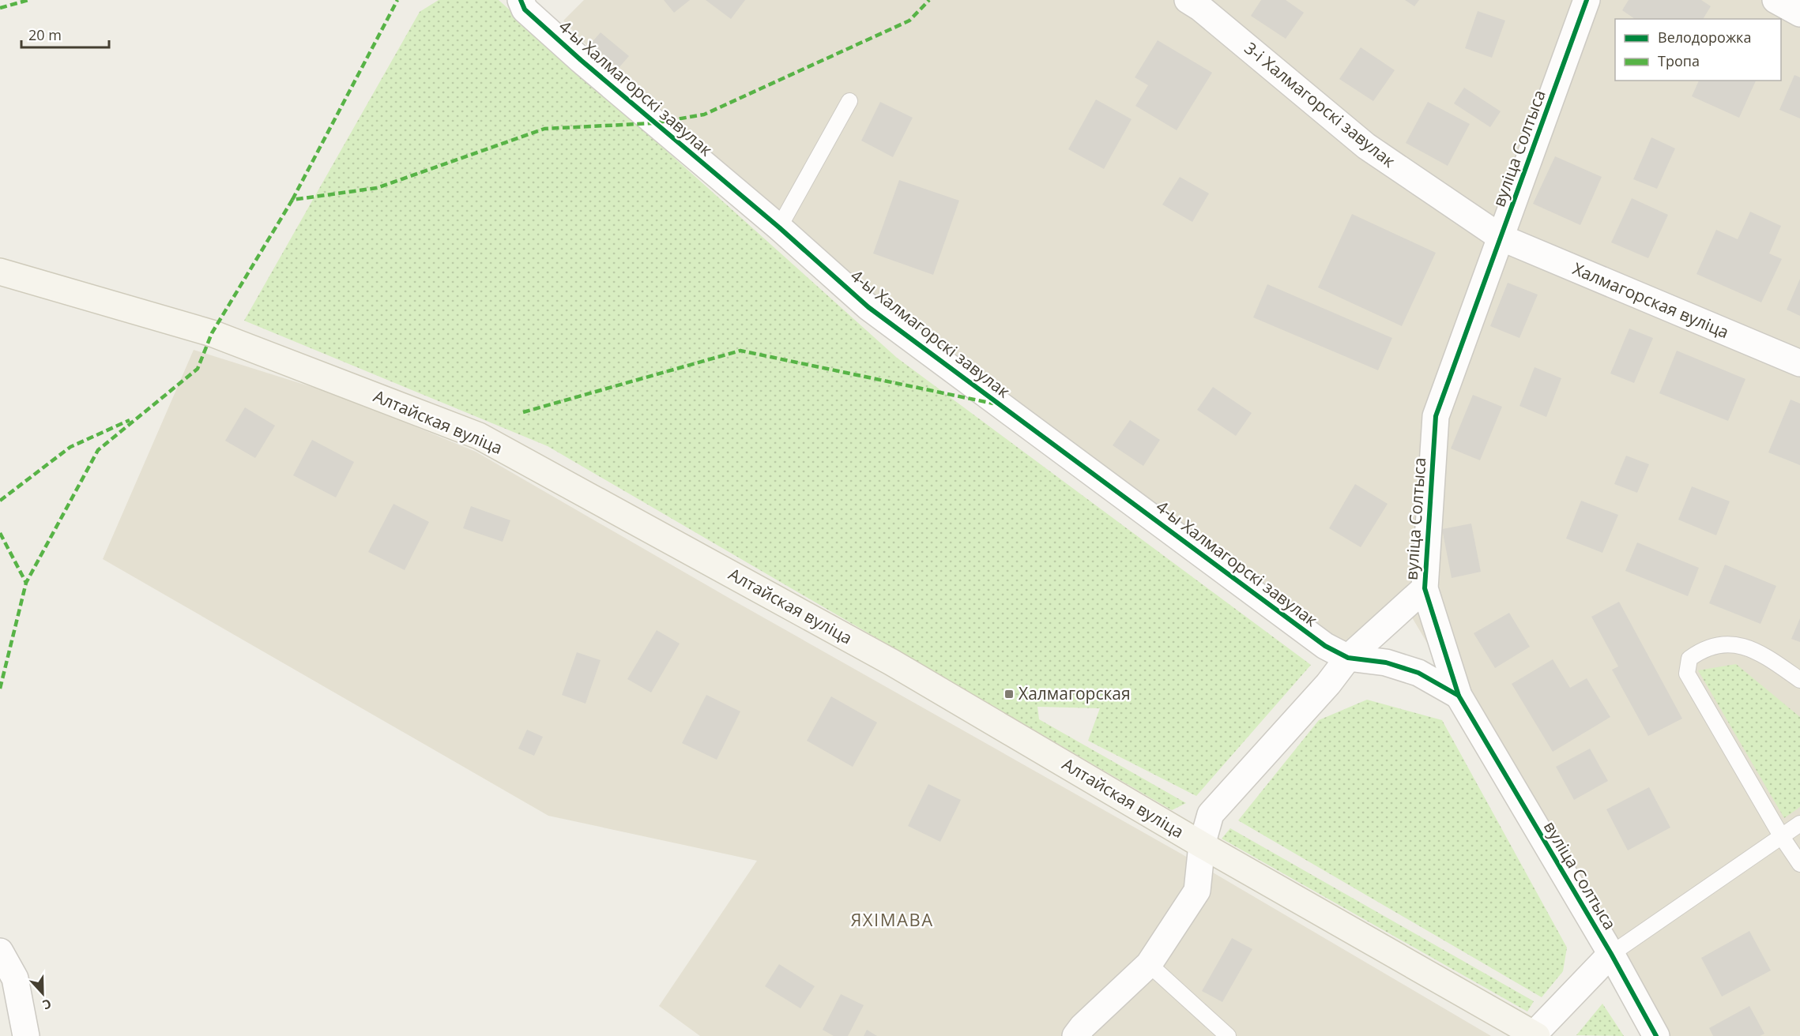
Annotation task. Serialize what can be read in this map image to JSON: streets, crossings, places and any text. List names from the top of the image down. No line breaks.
{"streets":{"main road":["Алтайская вуліца"],"street":["4-ы Халмагорскі завулак","3-і Халмагорскі завулак","вуліца Солтыса","Халмагорская вуліца"]},"crossings":[["3-і Халмагорскі завулак","вуліца Солтыса"],["3-і Халмагорскі завулак","Халмагорская вуліца"],["вуліца Солтыса","Халмагорская вуліца"]],"districts":["ЯХІМАВА"],"places":{"transit":["Халмагорская"]},"legend":["Велодорожка","Тропа"],"scale_bar":"20 m","north":"bottom"}
